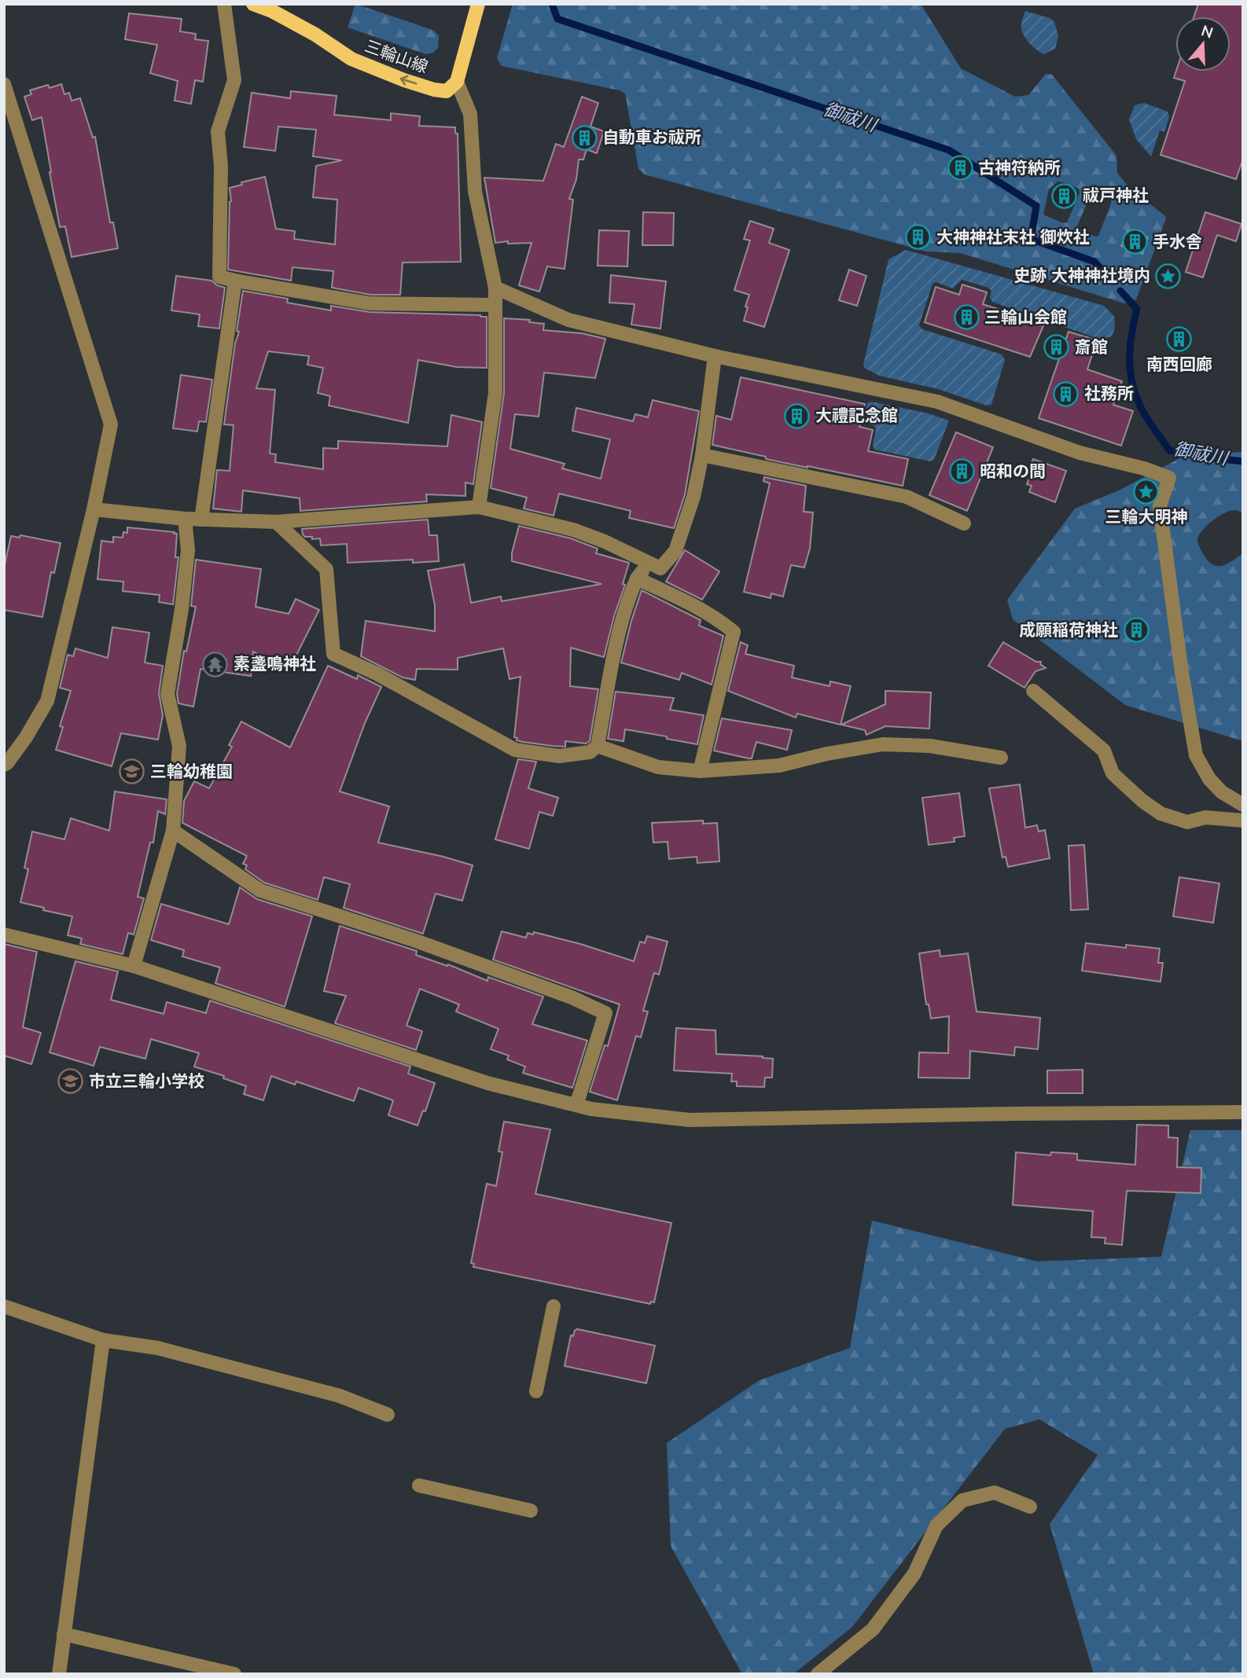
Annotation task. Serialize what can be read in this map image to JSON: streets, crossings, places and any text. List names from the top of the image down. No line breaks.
{"streets":{"main road":["三輪山線"]},"one_way":["三輪山線"],"water":["御祓川"],"places":{"building":["自動車お祓所","古神符納所","祓戸神社","大神神社末社 御炊社","手水舎","三輪山会館","南西回廊","斎館","社務所","大禮記念館","昭和の間","成願稲荷神社"],"place":["史跡 大神神社境内","三輪大明神"],"temple":["素盞鳴神社"],"school or university":["三輪幼稚園","市立三輪小学校"]},"north":"top"}
